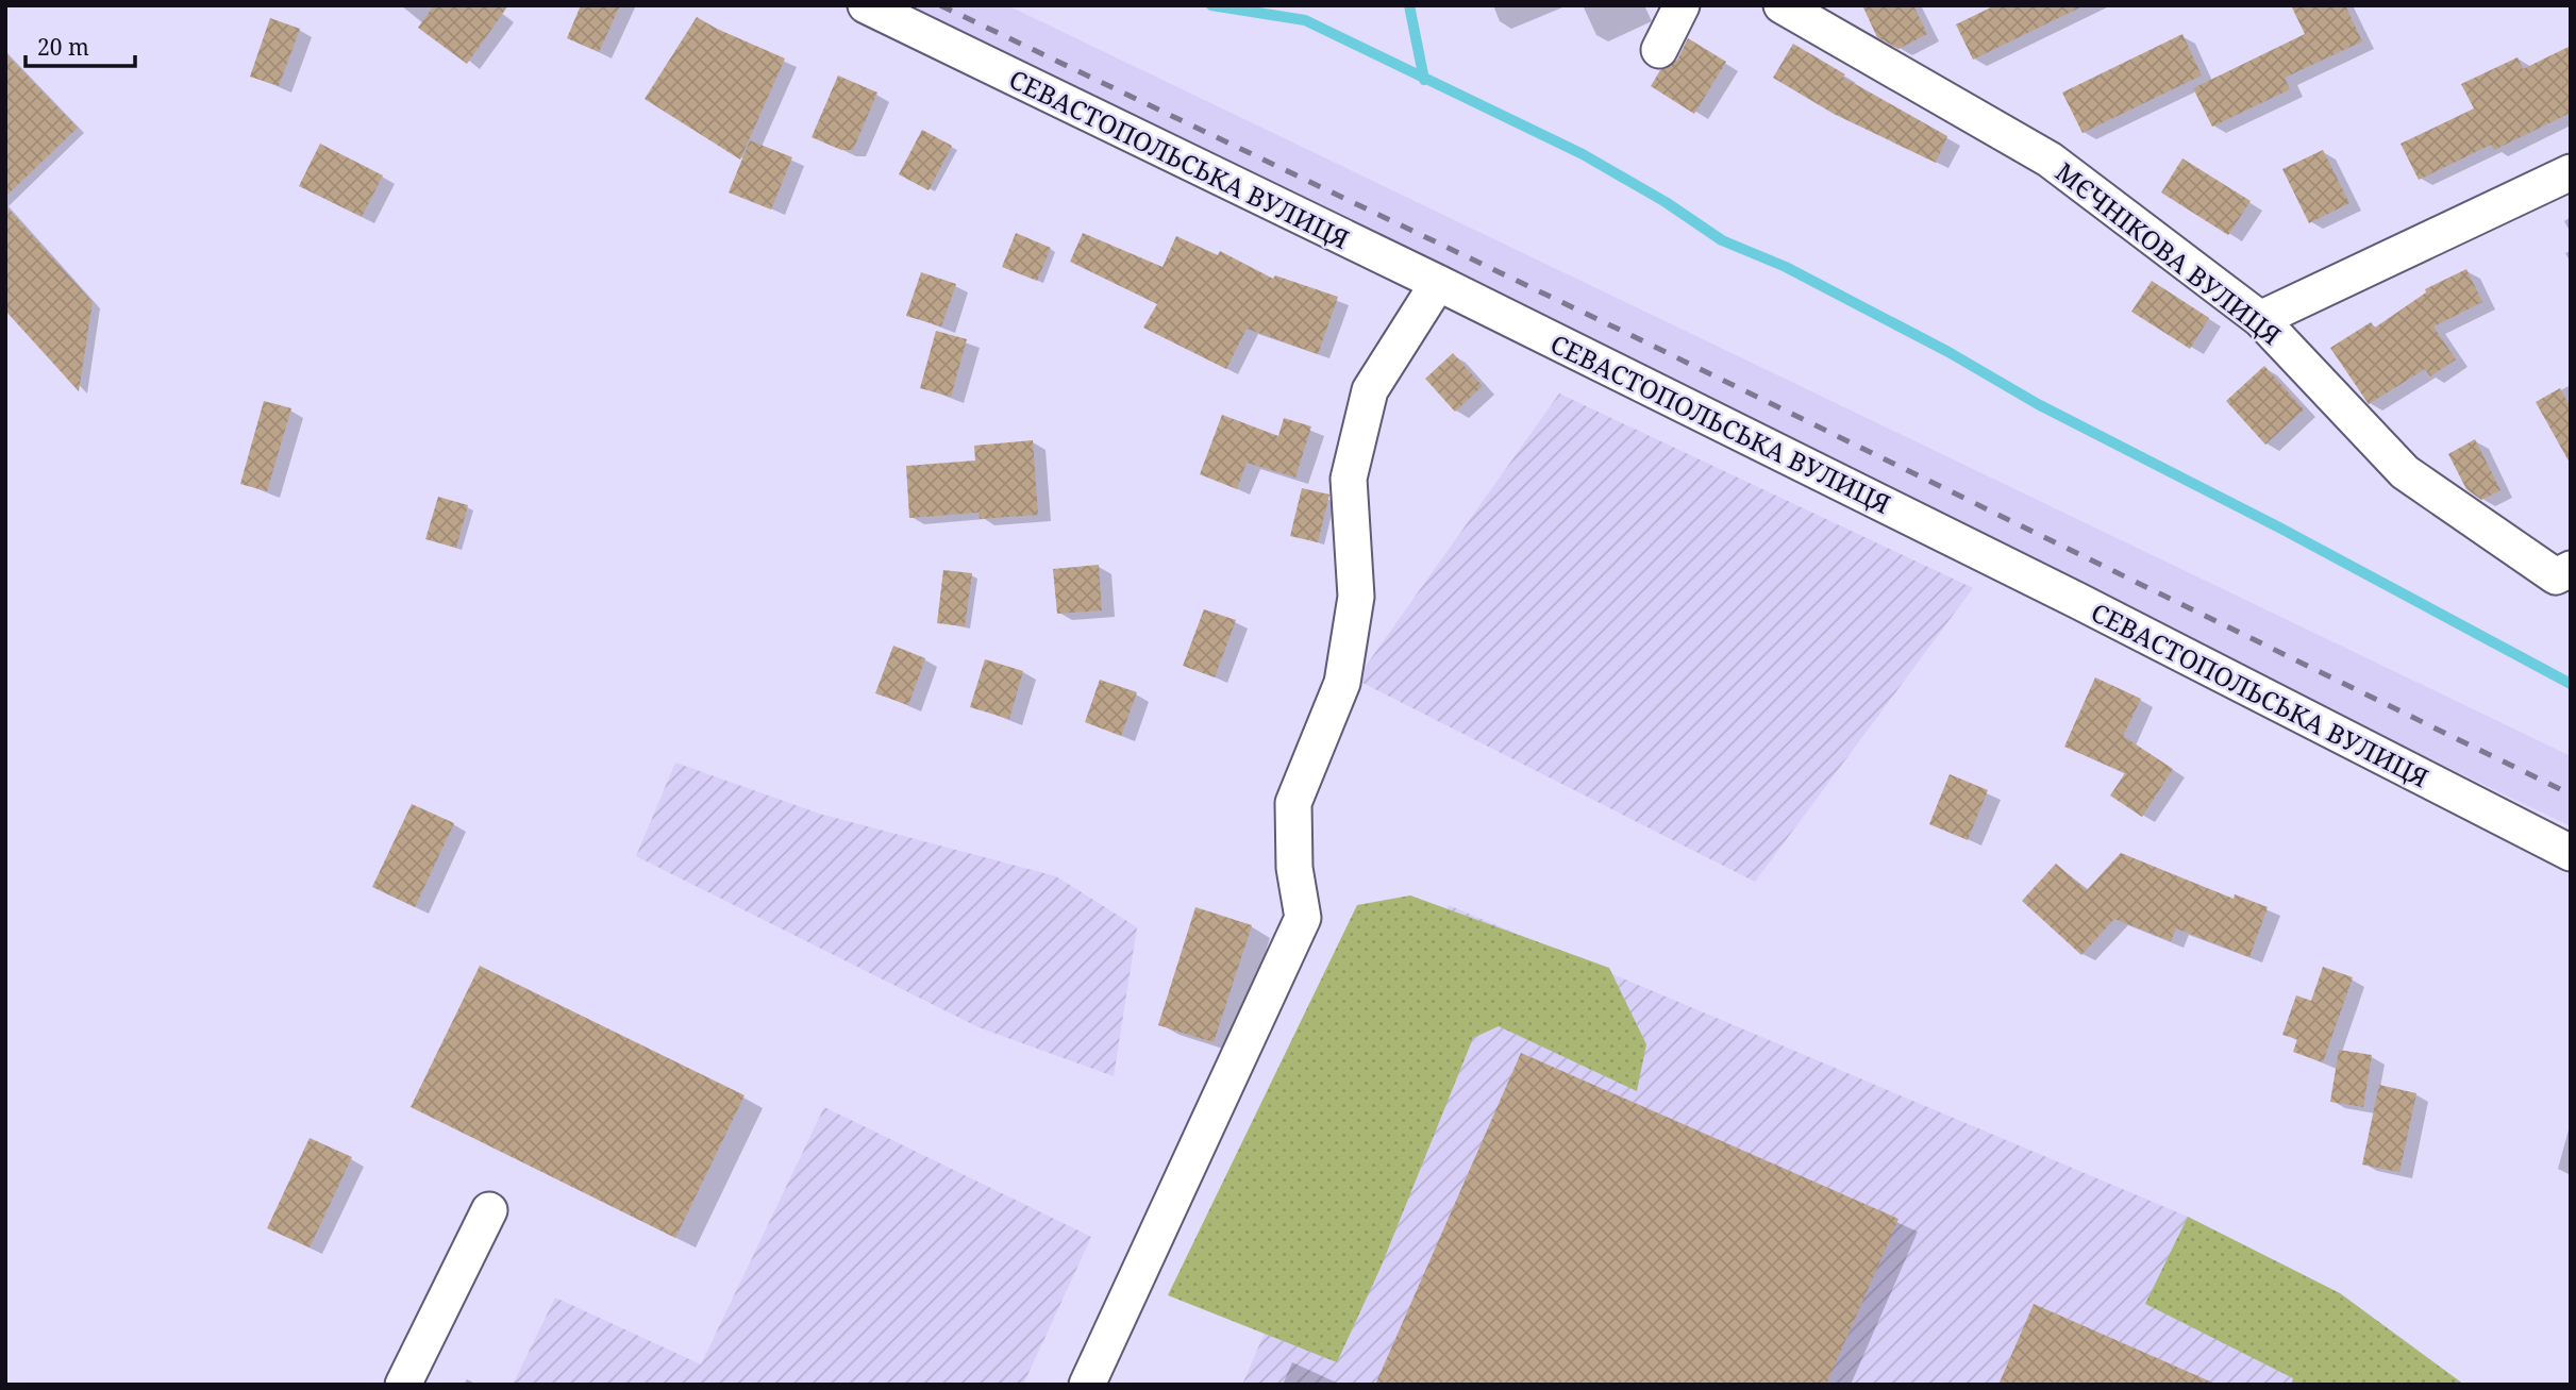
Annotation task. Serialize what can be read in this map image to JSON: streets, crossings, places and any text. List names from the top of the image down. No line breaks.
{"streets":{"street":["СЕВАСТОПОЛЬСЬКА ВУЛИЦЯ","МЄЧНІКОВА ВУЛИЦЯ"]},"scale_bar":"20 m"}
